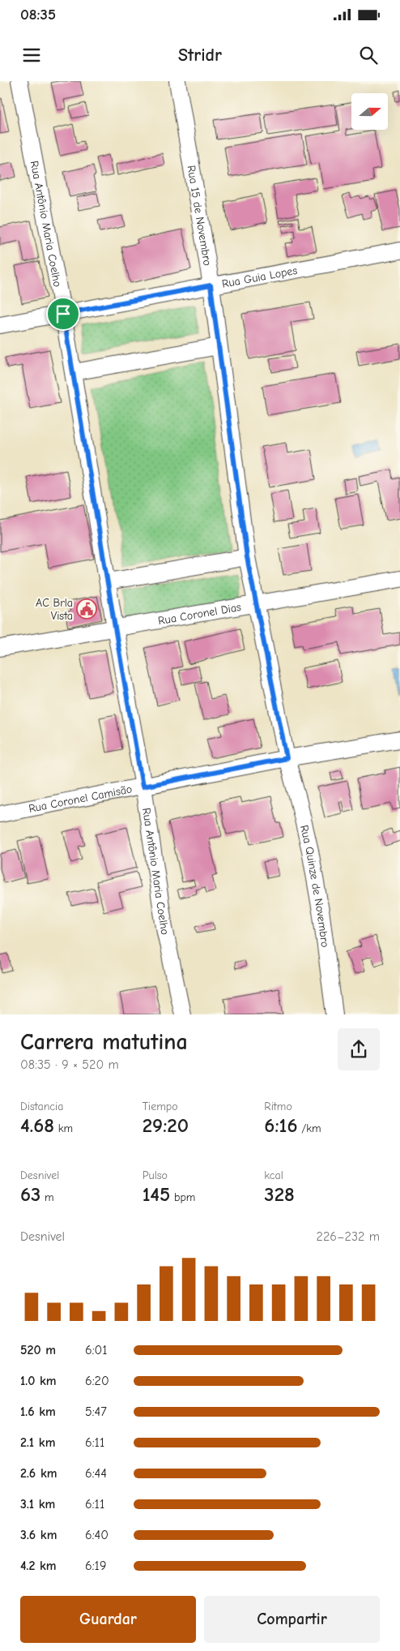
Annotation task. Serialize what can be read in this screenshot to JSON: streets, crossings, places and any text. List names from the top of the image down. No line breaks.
{"streets":{"street":["Rua 15 de Novembro","Rua Antônio Maria Coelho","Rua Guia Lopes","Rua Coronel Dias","Rua Coronel Camisão","Rua Quinze de Novembro"]},"crossings":[["Rua 15 de Novembro","Rua Guia Lopes"],["Rua 15 de Novembro","Rua Coronel Dias"],["Rua 15 de Novembro","Rua Coronel Camisão"],["Rua 15 de Novembro","Rua Quinze de Novembro"],["Rua Antônio Maria Coelho","Rua Guia Lopes"],["Rua Antônio Maria Coelho","Rua Coronel Dias"],["Rua Antônio Maria Coelho","Rua Coronel Camisão"],["Rua Coronel Camisão","Rua Quinze de Novembro"]],"places":{"public building":["AC Brla Vista"]},"north":"right","page":{"status":"08:35","header":"Stridr","heading":["Carrera matutina","08:35 · 9 × 520 m"],"stats":[["Distancia","4.68 km"],["Tiempo","29:20"],["Ritmo","6:16 /km"],["Desnivel","63 m"],["Pulso","145 bpm"],["kcal","328"]],"chart":["Desnivel","226–232 m"],"list":[{"name":"520 m","note":"6:01"},{"name":"1.0 km","note":"6:20"},{"name":"1.6 km","note":"5:47"},{"name":"2.1 km","note":"6:11"},{"name":"2.6 km","note":"6:44"},{"name":"3.1 km","note":"6:11"},{"name":"3.6 km","note":"6:40"},{"name":"4.2 km","note":"6:19"}],"buttons":["Guardar","Compartir"]}}
